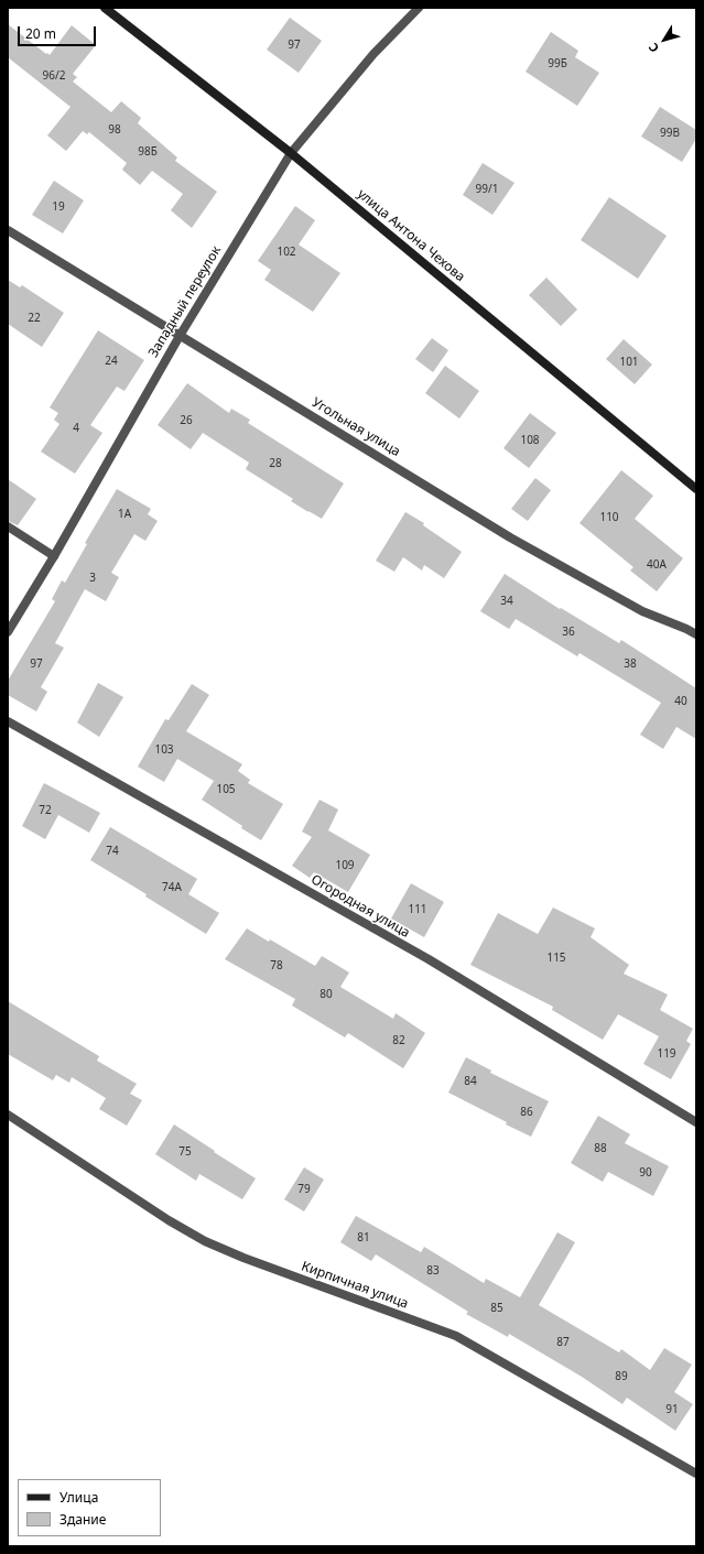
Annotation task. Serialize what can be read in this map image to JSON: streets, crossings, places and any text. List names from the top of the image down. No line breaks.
{"streets":{"street":["улица Антона Чехова","Западный переулок","Угольная улица","Огородная улица","Кирпичная улица"]},"crossings":[["улица Антона Чехова","Западный переулок"],["Западный переулок","Угольная улица"]],"house_numbers":["97","99Б","96/2","98","99В","98Б","99/1","19","102","22","24","101","26","4","108","28","1А","110","40А","3","34","36","97","38","40","103","105","72","74","109","74А","111","115","78","80","82","119","84","86","88","75","90","79","81","83","85","87","89","91"],"legend":["Улица","Здание"],"scale_bar":"20 m","north":"bottom left"}
